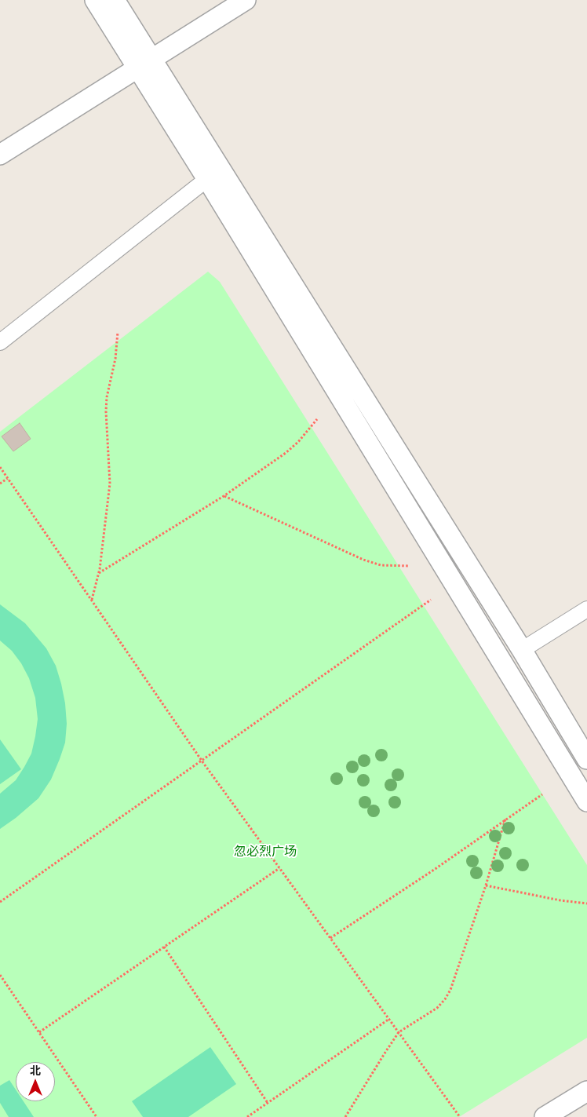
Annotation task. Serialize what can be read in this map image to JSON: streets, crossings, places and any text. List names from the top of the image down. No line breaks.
{"parks":["忽必烈广场"],"north":"top"}
